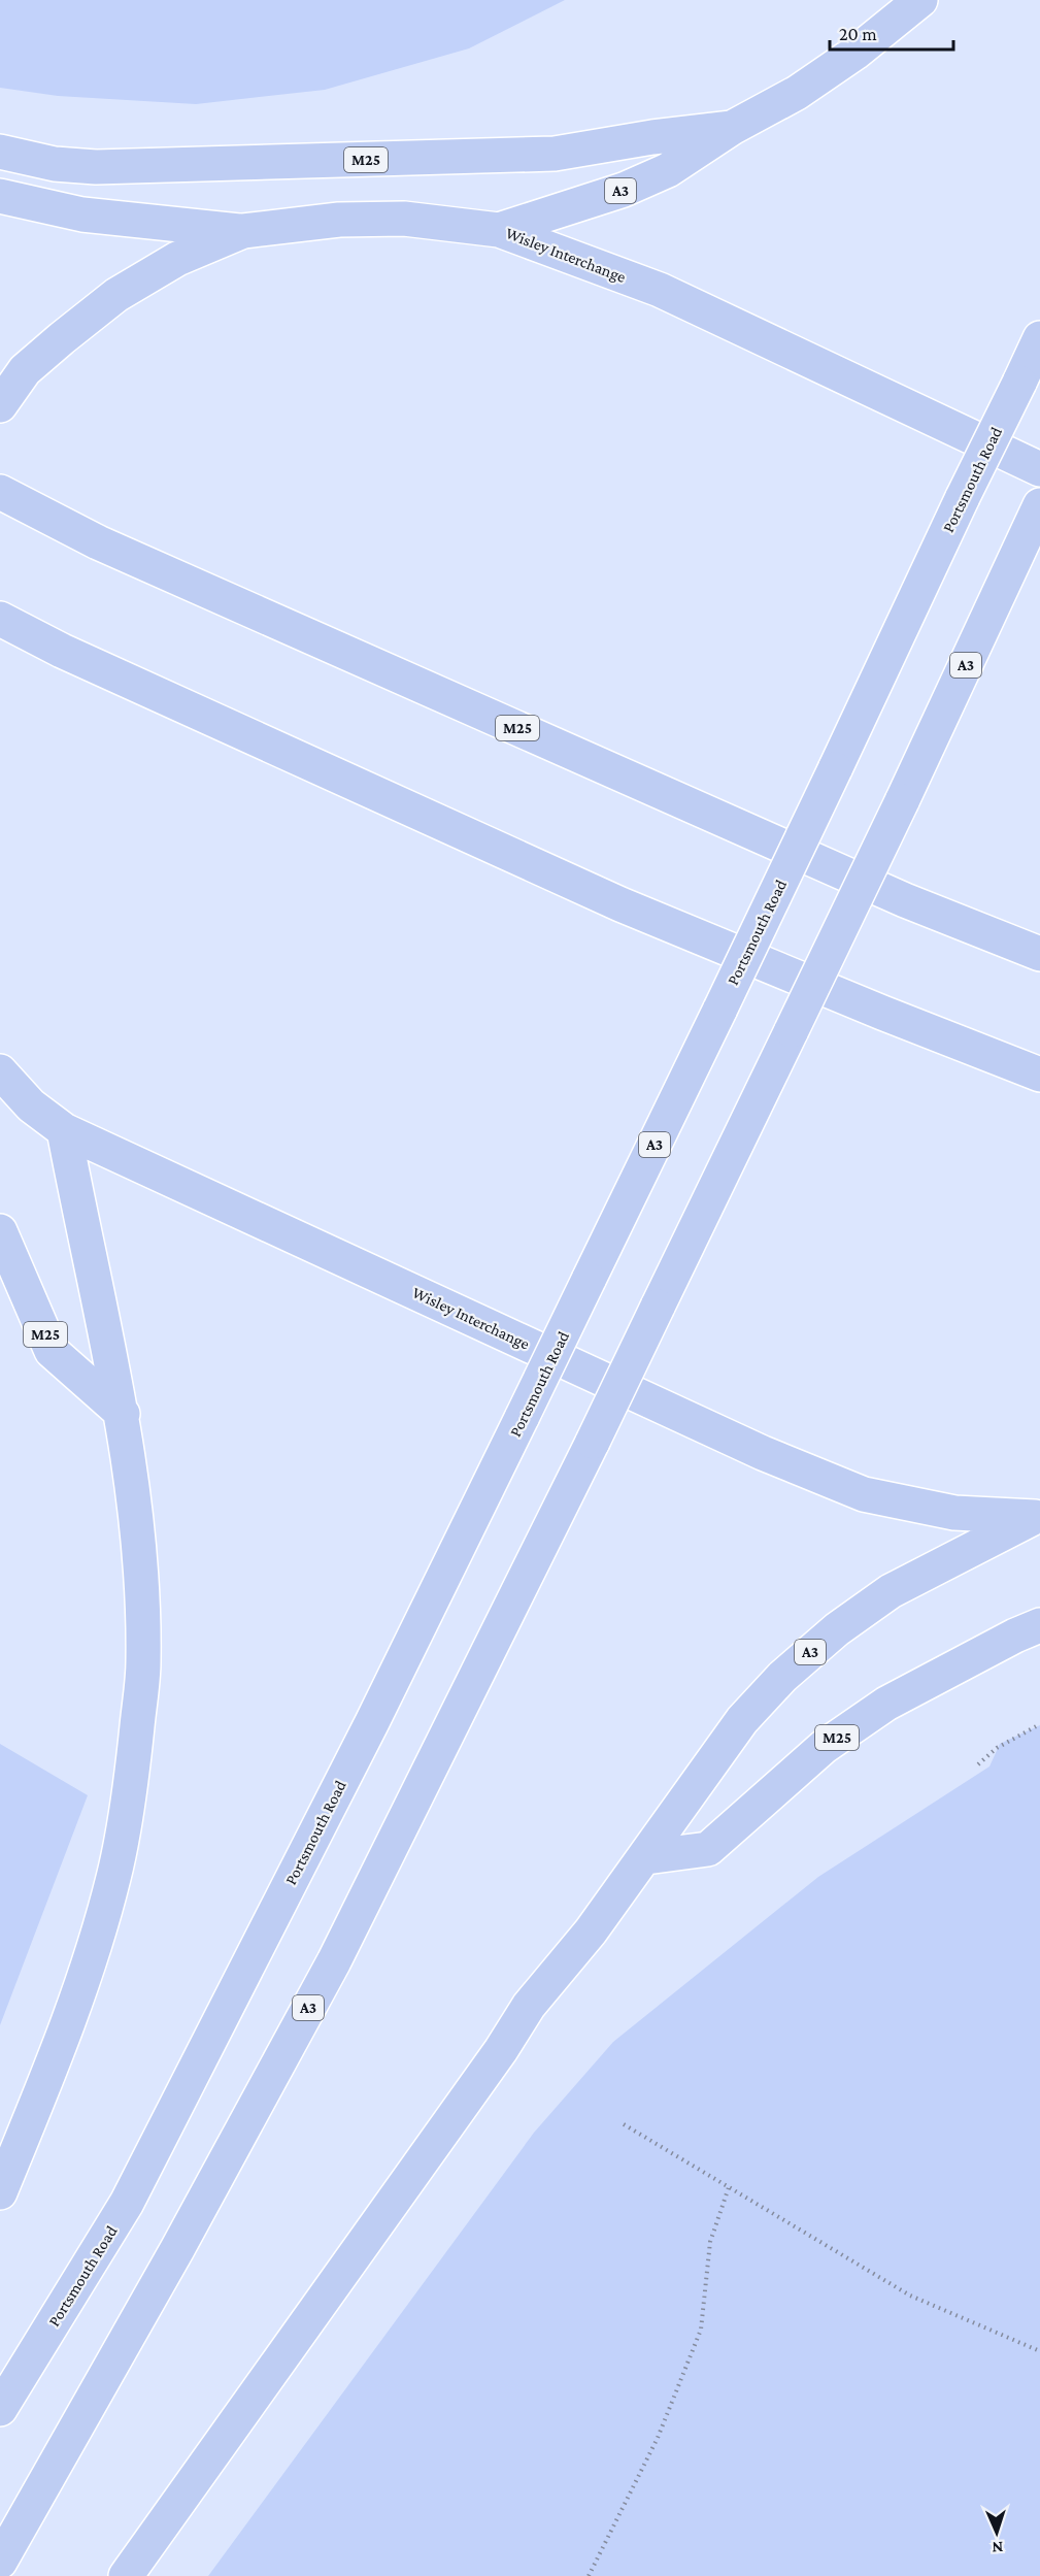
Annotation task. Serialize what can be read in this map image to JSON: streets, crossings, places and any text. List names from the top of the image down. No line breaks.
{"streets":{"highway":["M25","A3","Wisley Interchange","Portsmouth Road"]},"crossings":[["M25","A3"],["A3","Wisley Interchange"]],"scale_bar":"20 m","north":"bottom"}
